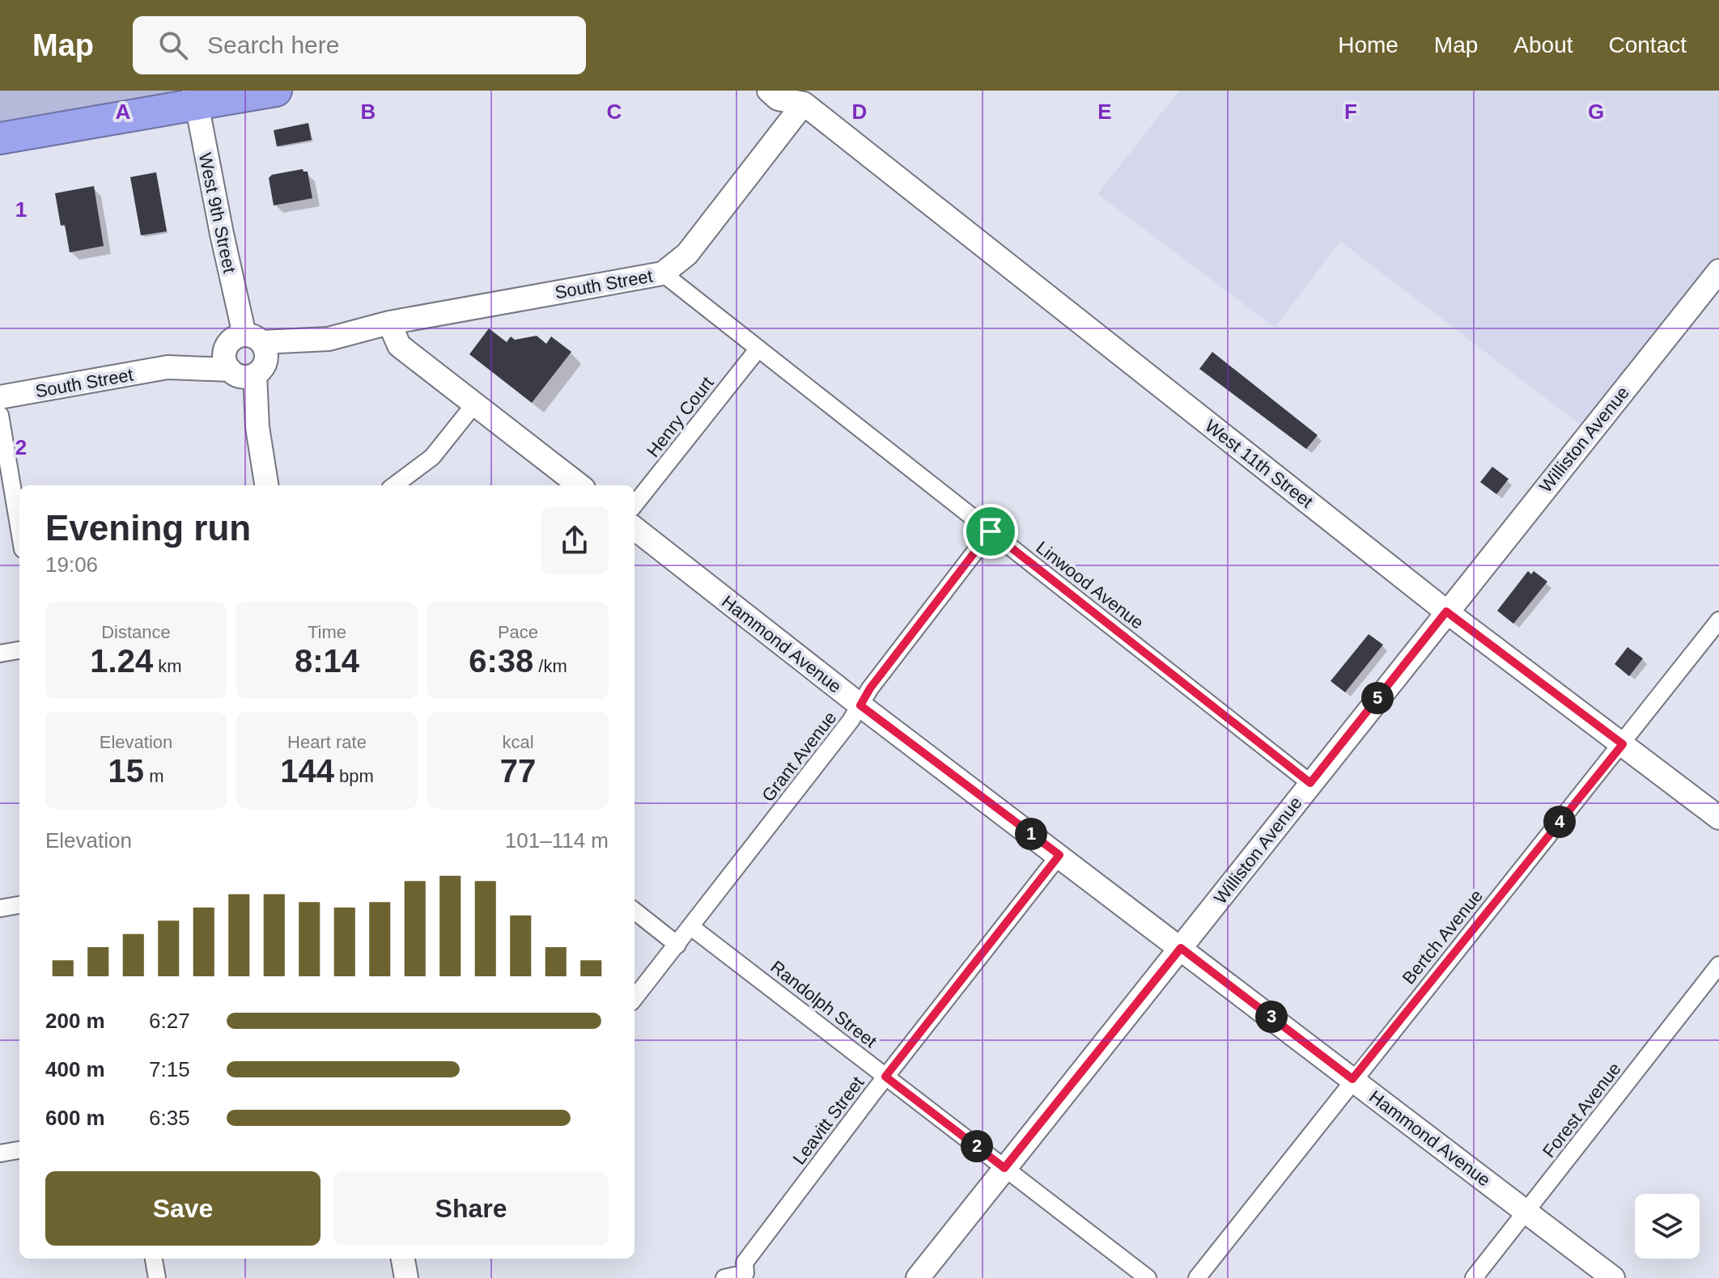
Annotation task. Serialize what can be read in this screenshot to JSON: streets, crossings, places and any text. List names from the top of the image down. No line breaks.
{"streets":{"street":["West 9th Street","South Street","Henry Court","Williston Avenue","West 11th Street","Linwood Avenue","Hammond Avenue","Grant Avenue","Bertch Avenue","Randolph Street","Forest Avenue","Leavitt Street"]},"crossings":[["West 9th Street","South Street"],["South Street","West 11th Street"],["South Street","Linwood Avenue"],["Henry Court","Linwood Avenue"],["Williston Avenue","West 11th Street"],["Williston Avenue","Linwood Avenue"],["Williston Avenue","Hammond Avenue"],["Williston Avenue","Randolph Street"],["West 11th Street","Bertch Avenue"],["Linwood Avenue","Grant Avenue"],["Hammond Avenue","Grant Avenue"],["Hammond Avenue","Bertch Avenue"],["Hammond Avenue","Forest Avenue"],["Hammond Avenue","Leavitt Street"],["Grant Avenue","Randolph Street"],["Randolph Street","Leavitt Street"]],"page":{"header":"Map","search":"Search here","nav":["Home","Map","About","Contact"],"heading":["Evening run","19:06"],"stats":[["Distance","1.24 km"],["Time","8:14"],["Pace","6:38 /km"],["Elevation","15 m"],["Heart rate","144 bpm"],["kcal","77"]],"pins":["5","4","1","3","2"],"chart":["Elevation","101–114 m"],"list":[{"name":"200 m","note":"6:27"},{"name":"400 m","note":"7:15"},{"name":"600 m","note":"6:35"}],"buttons":["Save","Share"]},"grid":{"columns":["A","B","C","D","E","F","G"],"rows":["1","2"]}}
